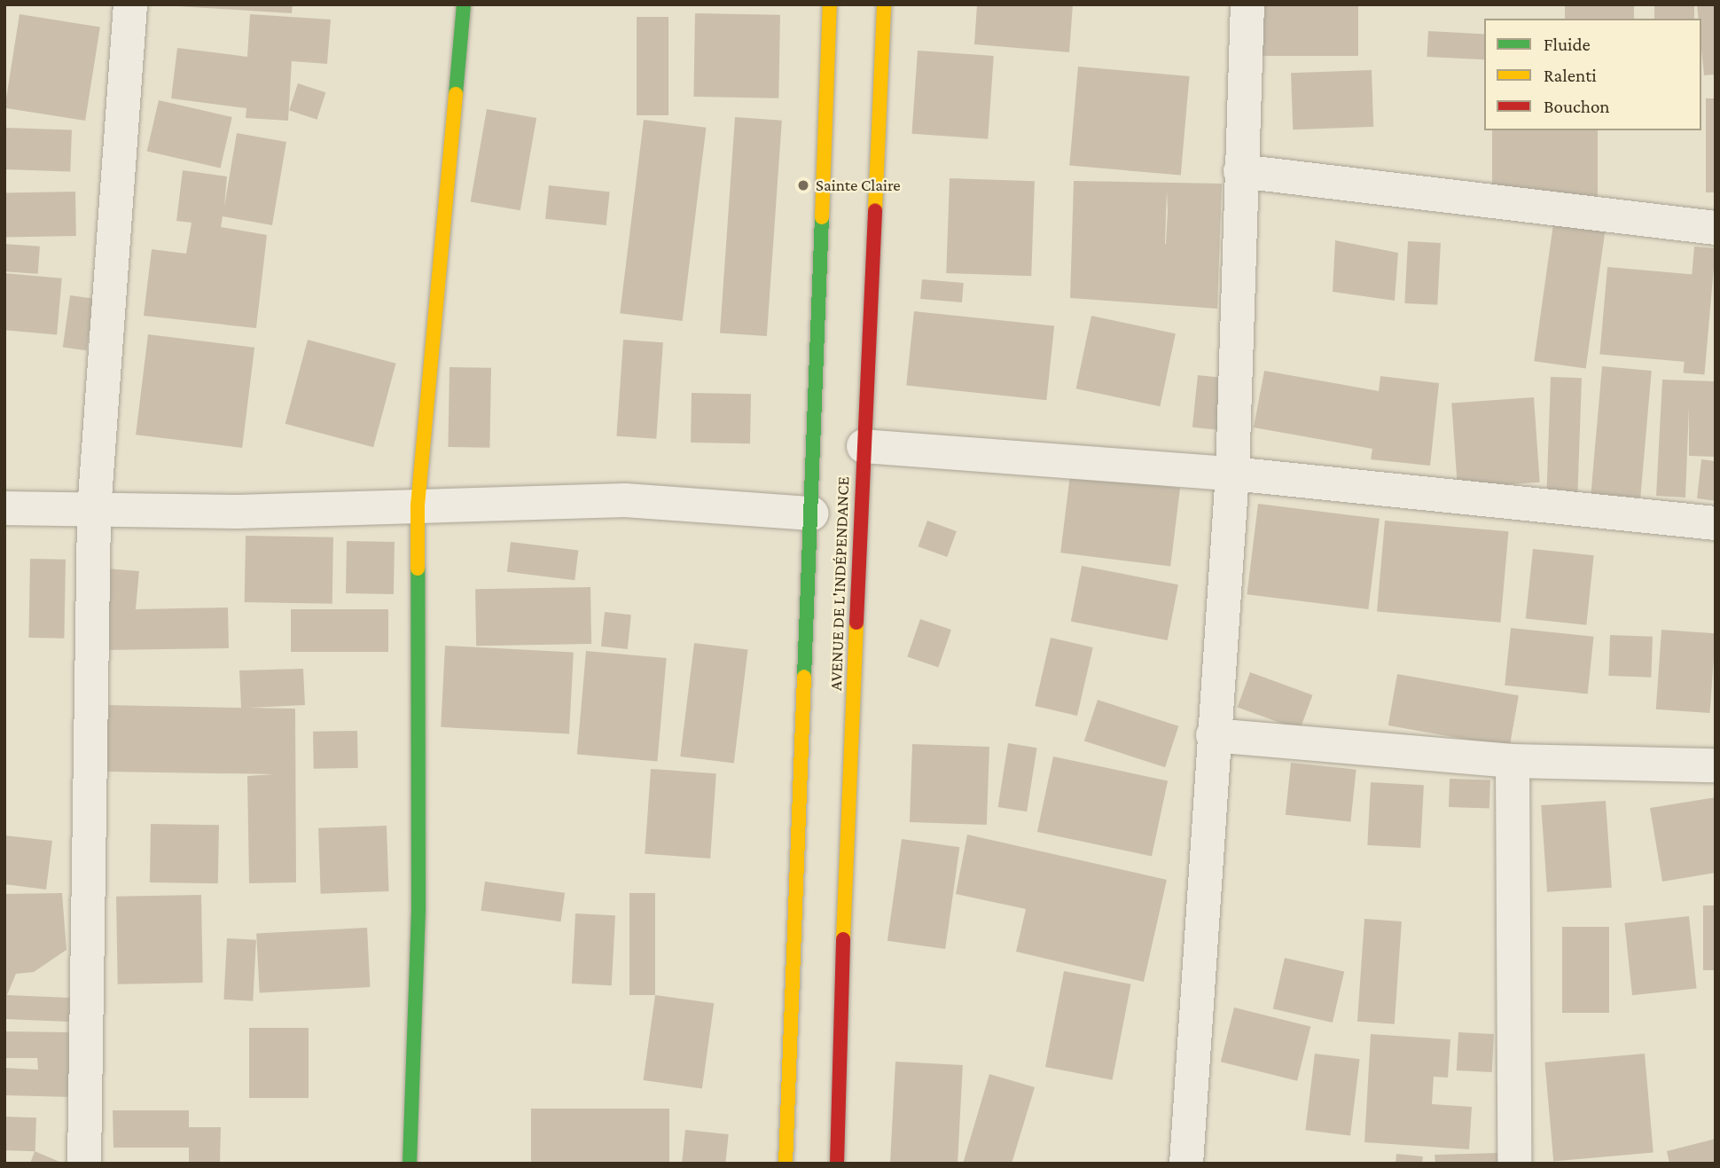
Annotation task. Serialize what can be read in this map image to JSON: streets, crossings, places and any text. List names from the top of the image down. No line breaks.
{"streets":{"street":["AVENUE DE L'INDÉPENDANCE"]},"places":["Sainte Claire"],"legend":["Fluide","Ralenti","Bouchon"]}
